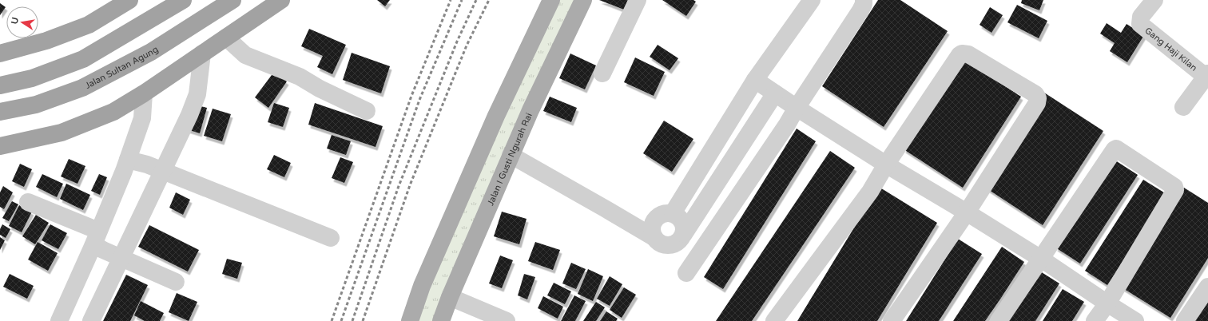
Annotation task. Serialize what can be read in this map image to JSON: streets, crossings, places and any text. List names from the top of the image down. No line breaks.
{"streets":{"highway":["Jalan Sultan Agung"],"main road":["Jalan I Gusti Ngurah Rai"],"street":["Gang Haji Kilan"]},"north":"left"}
